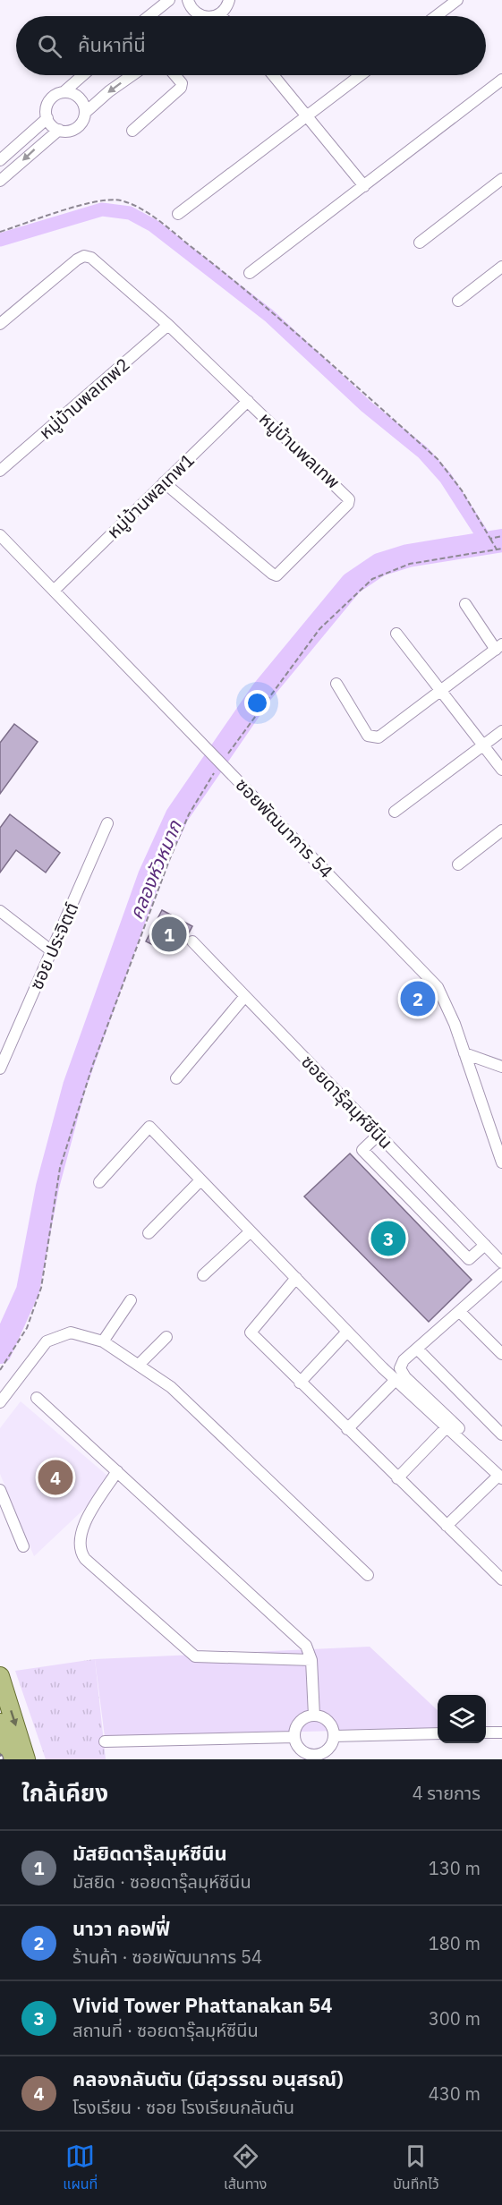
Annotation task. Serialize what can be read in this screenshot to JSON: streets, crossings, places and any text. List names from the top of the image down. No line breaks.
{"streets":{"street":["หมู่บ้านพลเทพ2","หมู่บ้านพลเทพ","หมู่บ้านพลเทพ1","ซอยพัฒนาการ 54","ซอย ประจิตต์","ซอยดารุ๊ลมุห์ซีนีน"]},"crossings":[["หมู่บ้านพลเทพ2","หมู่บ้านพลเทพ"],["หมู่บ้านพลเทพ","หมู่บ้านพลเทพ1"],["หมู่บ้านพลเทพ1","ซอยพัฒนาการ 54"]],"water":["คลองหัวหมาก"],"page":{"search":"ค้นหาที่นี่","pins":["1","2","3","4"],"heading":["ใกล้เคียง","4 รายการ"],"list":[{"mark":"1","name":"มัสยิดดารุ๊ลมุห์ซีนีน","note":"มัสยิด · ซอยดารุ๊ลมุห์ซีนีน","value":"130 m"},{"mark":"2","name":"นาวา คอฟฟี่","note":"ร้านค้า · ซอยพัฒนาการ 54","value":"180 m"},{"mark":"3","name":"Vivid Tower Phattanakan 54","note":"สถานที่ · ซอยดารุ๊ลมุห์ซีนีน","value":"300 m"},{"mark":"4","name":"คลองกลันตัน (มีสุวรรณ อนุสรณ์)","note":"โรงเรียน · ซอย โรงเรียนกลันตัน","value":"430 m"}],"nav":["แผนที่","เส้นทาง","บันทึกไว้"]}}
